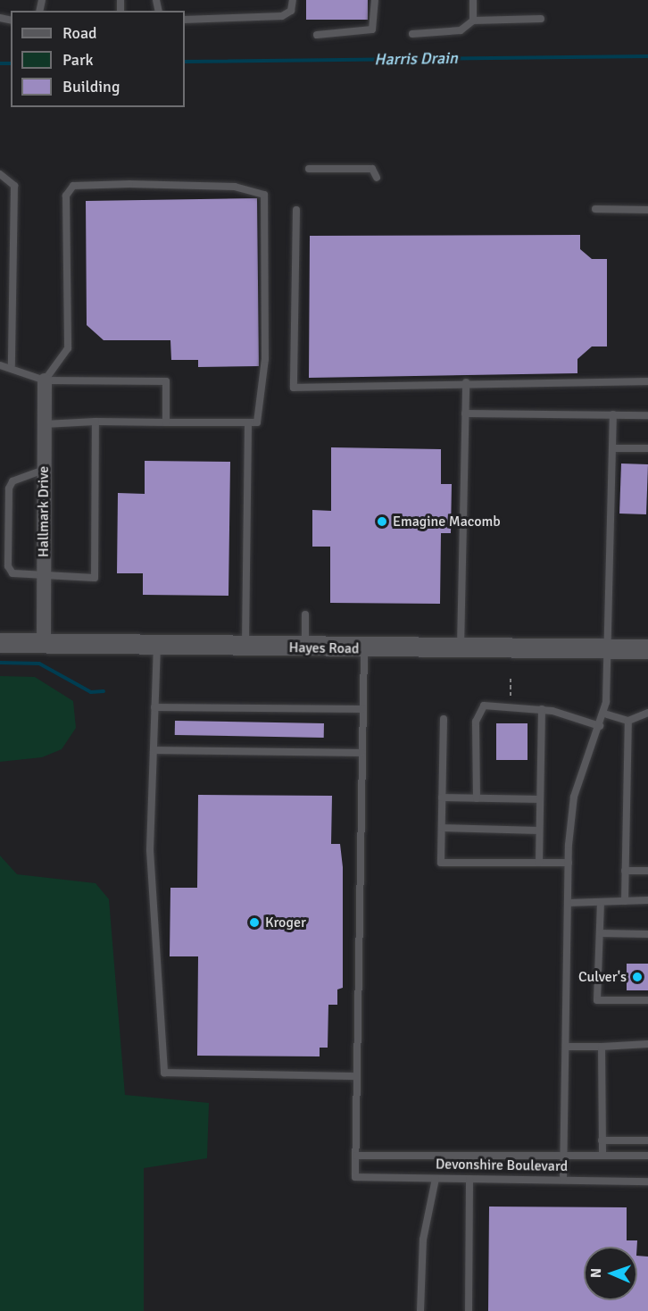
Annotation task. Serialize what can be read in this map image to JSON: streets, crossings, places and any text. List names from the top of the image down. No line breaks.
{"streets":{"street":["Hallmark Drive","Hayes Road"],"lane":["Devonshire Boulevard"]},"crossings":[["Hallmark Drive","Hayes Road"]],"water":["Harris Drain"],"places":["Emagine Macomb","Kroger","Culver's"],"legend":["Road","Park","Building"],"north":"left"}
